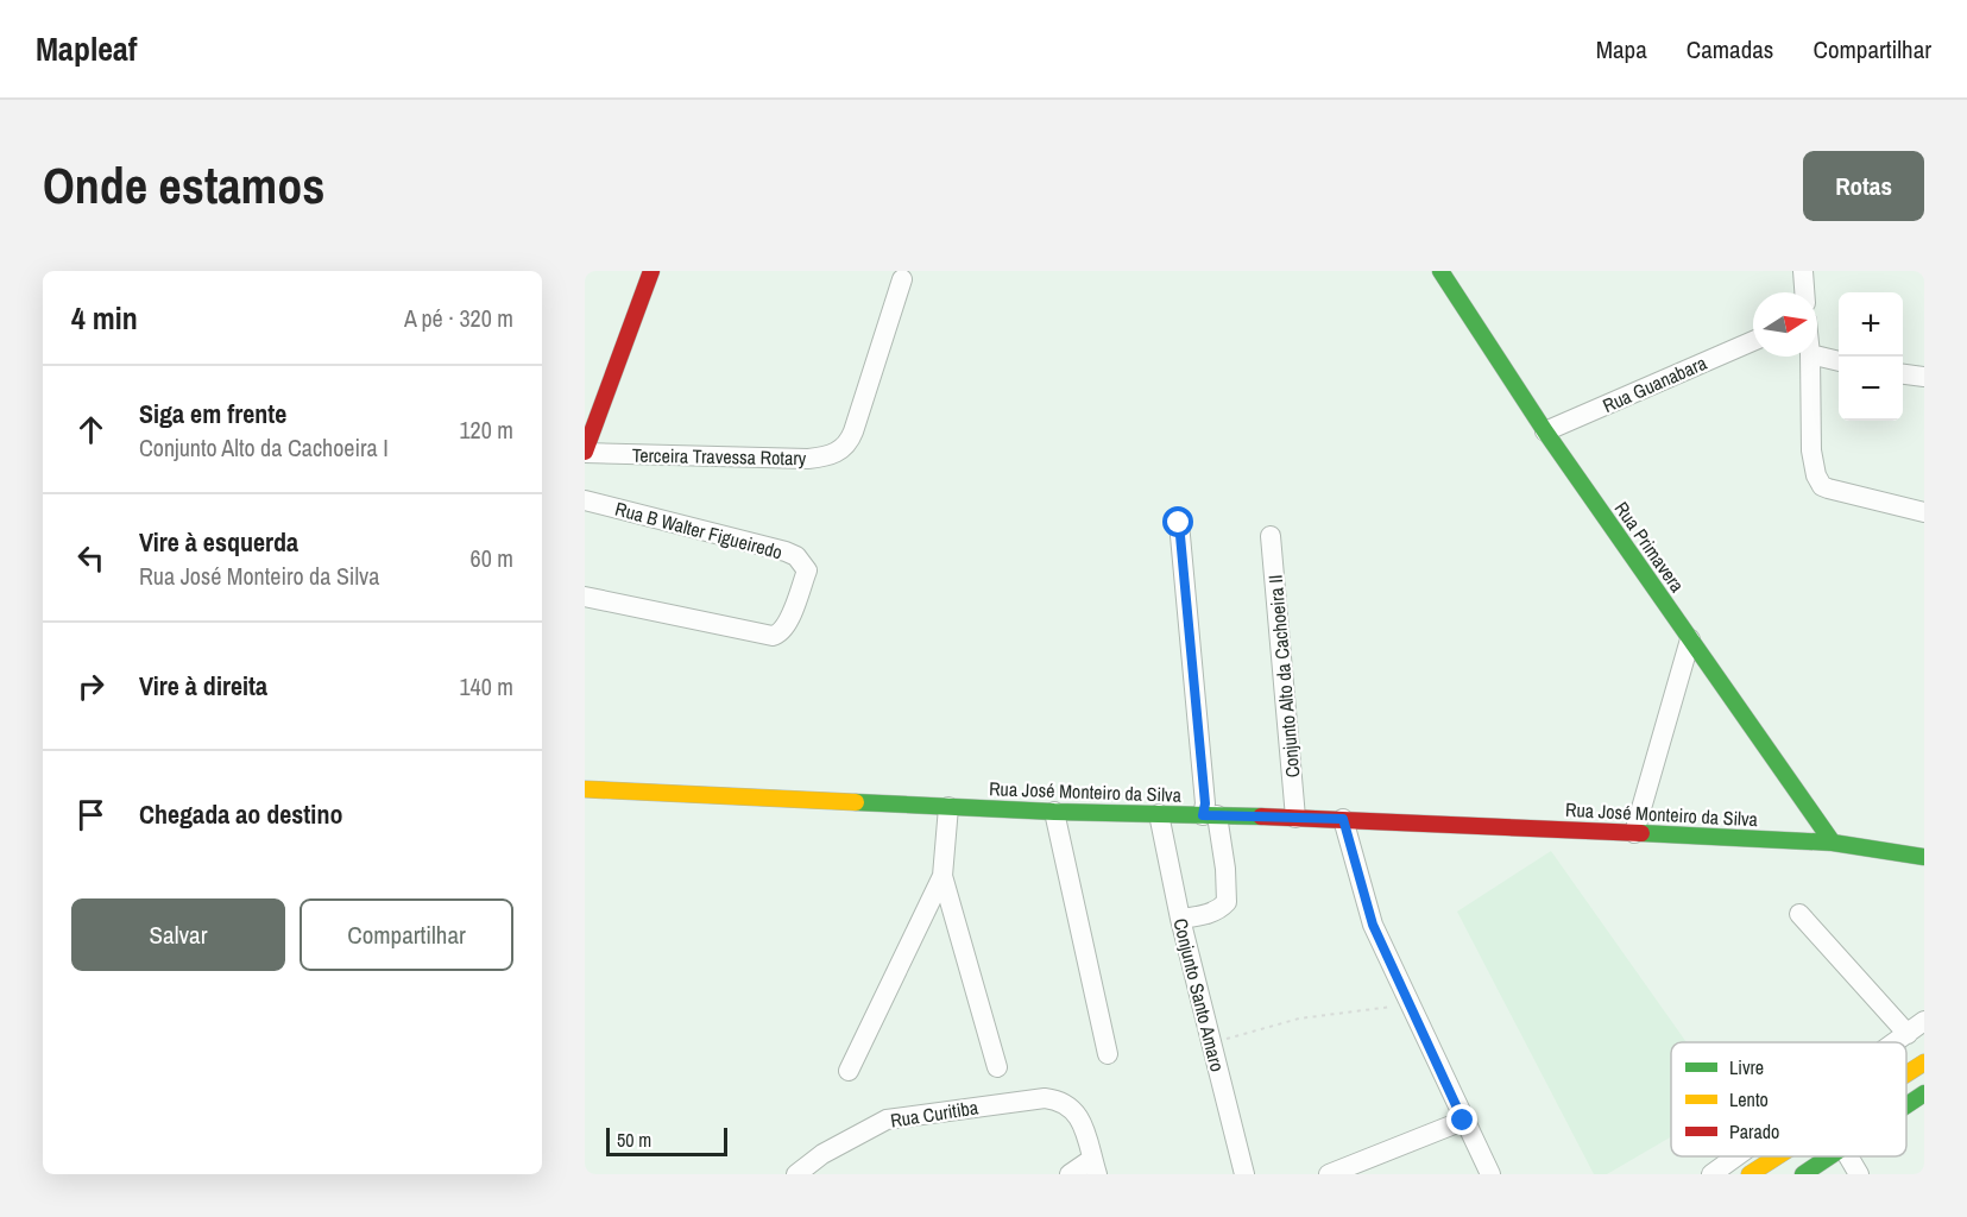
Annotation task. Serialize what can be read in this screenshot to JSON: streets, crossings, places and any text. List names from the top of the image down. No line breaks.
{"streets":{"main road":["Rua Primavera","Rua José Monteiro da Silva"],"street":["Rua Guanabara","Terceira Travessa Rotary","Rua B Walter Figueiredo","Conjunto Alto da Cachoeira II","Conjunto Santo Amaro","Rua Curitiba"]},"crossings":[["Rua Guanabara","Rua Primavera"],["Rua Primavera","Rua José Monteiro da Silva"],["Conjunto Alto da Cachoeira II","Rua José Monteiro da Silva"],["Rua José Monteiro da Silva","Conjunto Santo Amaro"]],"legend":["Livre","Lento","Parado"],"scale_bar":"50 m","north":"right","page":{"header":"Mapleaf","nav":["Mapa","Camadas","Compartilhar"],"buttons":["Rotas",["Salvar","Compartilhar"]],"title":"Onde estamos","heading":["4 min","A pé · 320 m"],"map_buttons":["+","−"],"list":[["Siga em frente","Conjunto Alto da Cachoeira I","120 m"],["Vire à esquerda","Rua José Monteiro da Silva","60 m"],["Vire à direita","140 m"],"Chegada ao destino"],"scale":"50 m"}}
